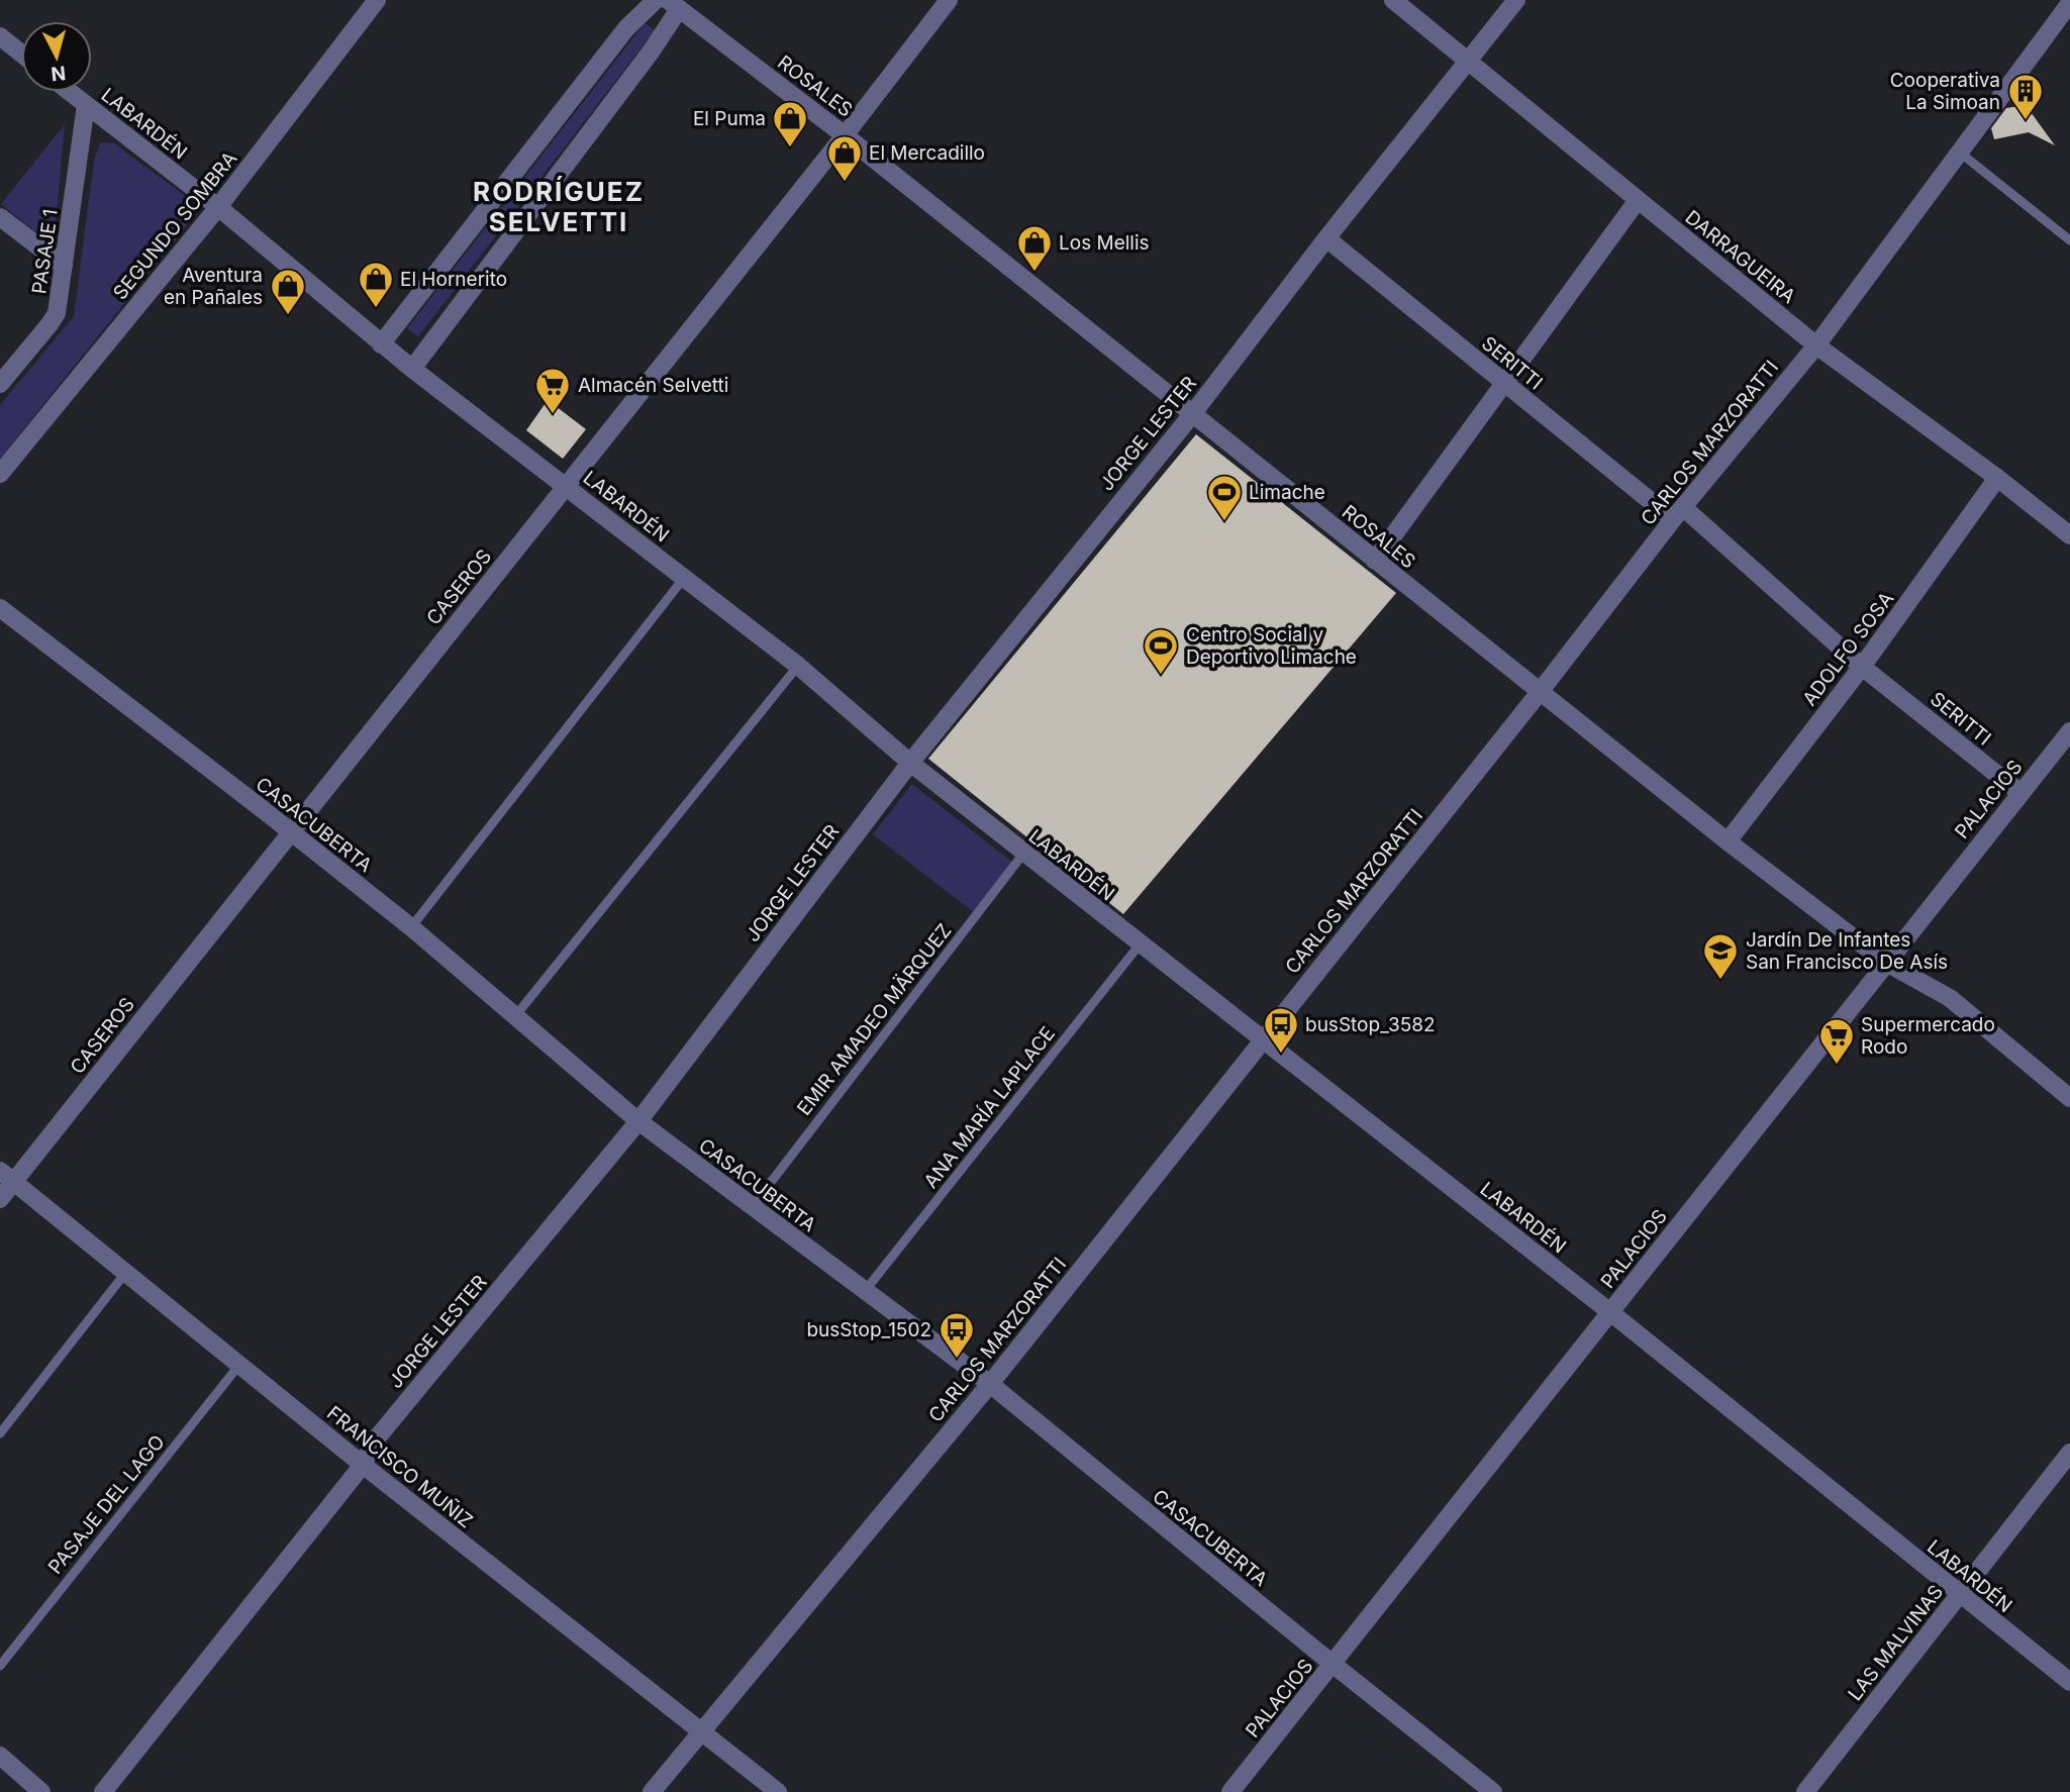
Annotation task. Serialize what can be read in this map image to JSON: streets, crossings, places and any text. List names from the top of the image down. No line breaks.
{"streets":{"street":["ROSALES","LABARDÉN","SEGUNDO SOMBRA","PASAJE 1","DARRAGUEIRA","SERITTI","JORGE LESTER","CARLOS MARZORATTI","CASEROS","ADOLFO SOSA","PALACIOS","CASACUBERTA","FRANCISCO MUÑIZ","LAS MALVINAS"],"lane":["EMIR AMADEO MÄRQUEZ","ANA MARÍA LAPLACE","PASAJE DEL LAGO"]},"crossings":[["ROSALES","JORGE LESTER"],["ROSALES","CARLOS MARZORATTI"],["ROSALES","CASEROS"],["ROSALES","ADOLFO SOSA"],["ROSALES","PALACIOS"],["LABARDÉN","SEGUNDO SOMBRA"],["LABARDÉN","PASAJE 1"],["LABARDÉN","JORGE LESTER"],["LABARDÉN","CARLOS MARZORATTI"],["LABARDÉN","CASEROS"],["LABARDÉN","PALACIOS"],["LABARDÉN","EMIR AMADEO MÄRQUEZ"],["LABARDÉN","ANA MARÍA LAPLACE"],["LABARDÉN","LAS MALVINAS"],["DARRAGUEIRA","JORGE LESTER"],["DARRAGUEIRA","CARLOS MARZORATTI"],["DARRAGUEIRA","ADOLFO SOSA"],["SERITTI","JORGE LESTER"],["SERITTI","CARLOS MARZORATTI"],["SERITTI","ADOLFO SOSA"],["SERITTI","PALACIOS"],["JORGE LESTER","CASACUBERTA"],["JORGE LESTER","FRANCISCO MUÑIZ"],["CARLOS MARZORATTI","CASACUBERTA"],["CARLOS MARZORATTI","FRANCISCO MUÑIZ"],["CASEROS","CASACUBERTA"],["CASEROS","FRANCISCO MUÑIZ"],["PALACIOS","CASACUBERTA"],["CASACUBERTA","EMIR AMADEO MÄRQUEZ"],["CASACUBERTA","ANA MARÍA LAPLACE"],["FRANCISCO MUÑIZ","PASAJE DEL LAGO"]],"districts":["RODRÍGUEZ SELVETTI"],"places":{"building":["Cooperativa La Simoan"],"shop":["El Puma","El Mercadillo","Los Mellis","El Hornerito","Aventura en Pañales"],"supermarket":["Almacén Selvetti","Supermercado Rodo"],"sports":["Limache","Centro Social y Deportivo Limache"],"school or university":["Jardín De Infantes San Francisco De Asís"],"bus stop":["busStop_3582","busStop_1502"]},"north":"bottom"}
